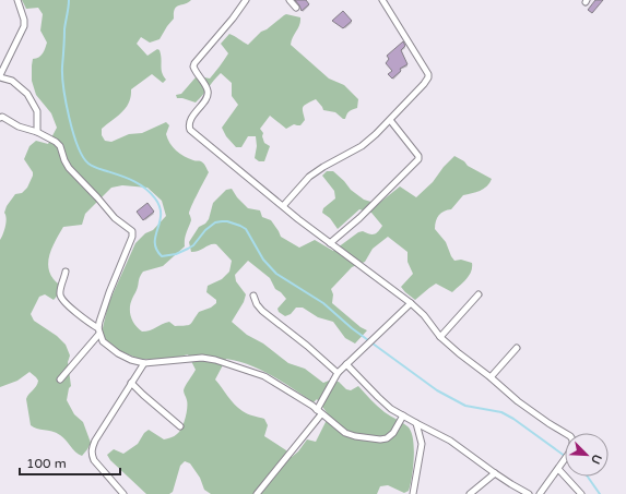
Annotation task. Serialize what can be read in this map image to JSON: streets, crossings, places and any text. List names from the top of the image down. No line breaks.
{"scale_bar":"100 m","north":"bottom right"}
